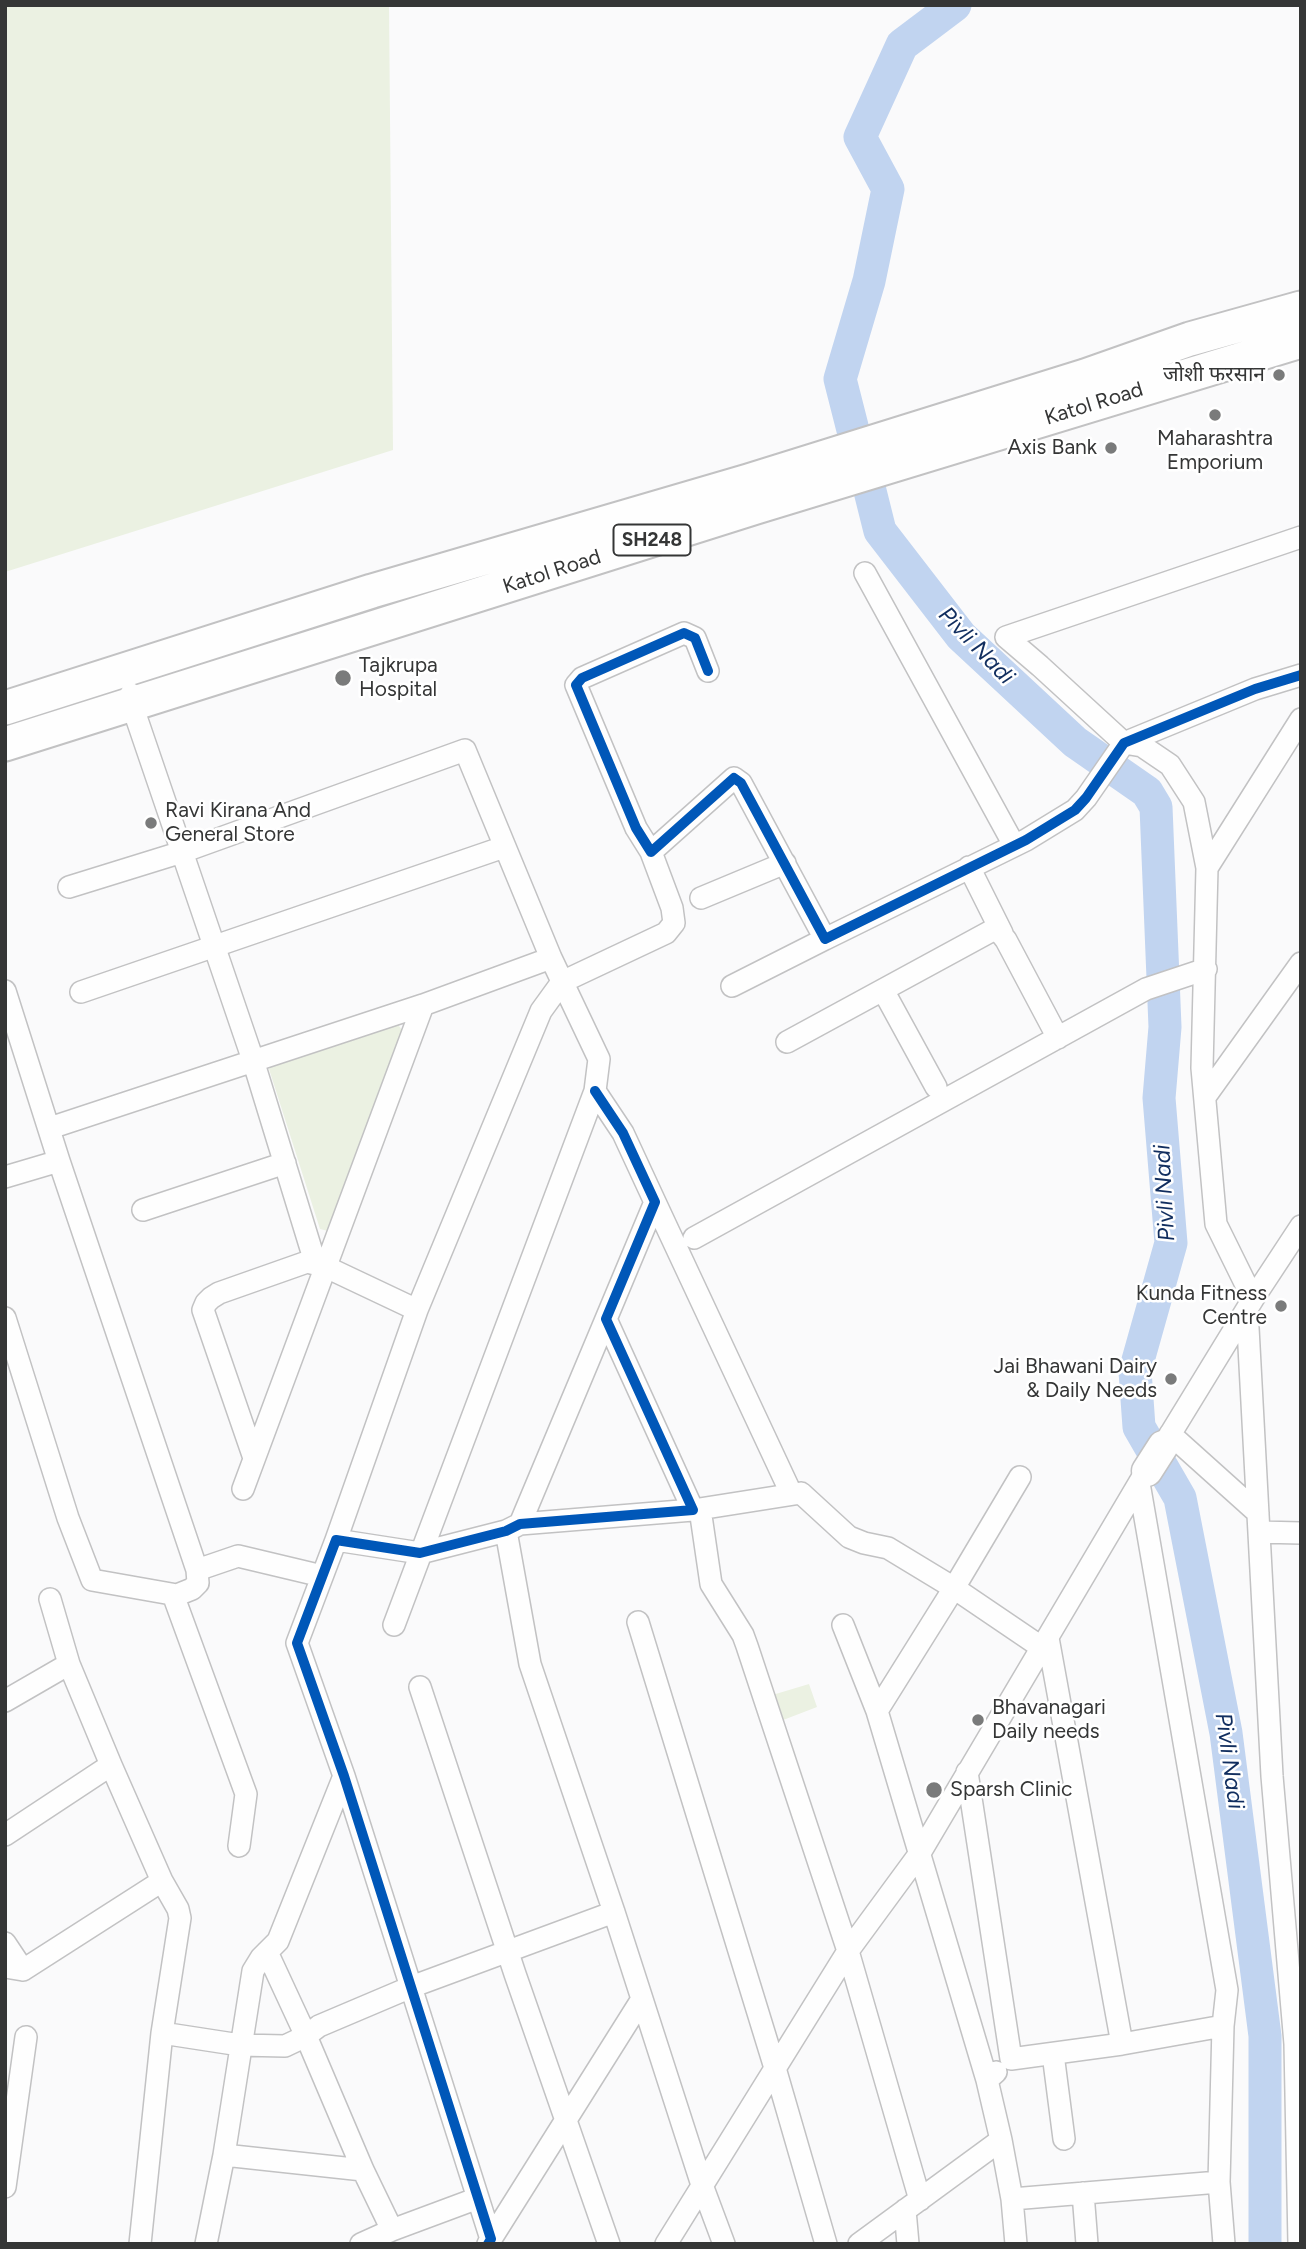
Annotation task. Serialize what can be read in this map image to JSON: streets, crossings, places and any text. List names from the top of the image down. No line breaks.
{"streets":{"main road":["Katol Road","SH248"]},"water":["Pivli Nadi"],"places":["जोशी फरसान","Maharashtra Emporium","Axis Bank","Tajkrupa Hospital","Ravi Kirana And General Store","Kunda Fitness Centre","Jai Bhawani Dairy & Daily Needs","Bhavanagari Daily needs","Sparsh Clinic"]}
